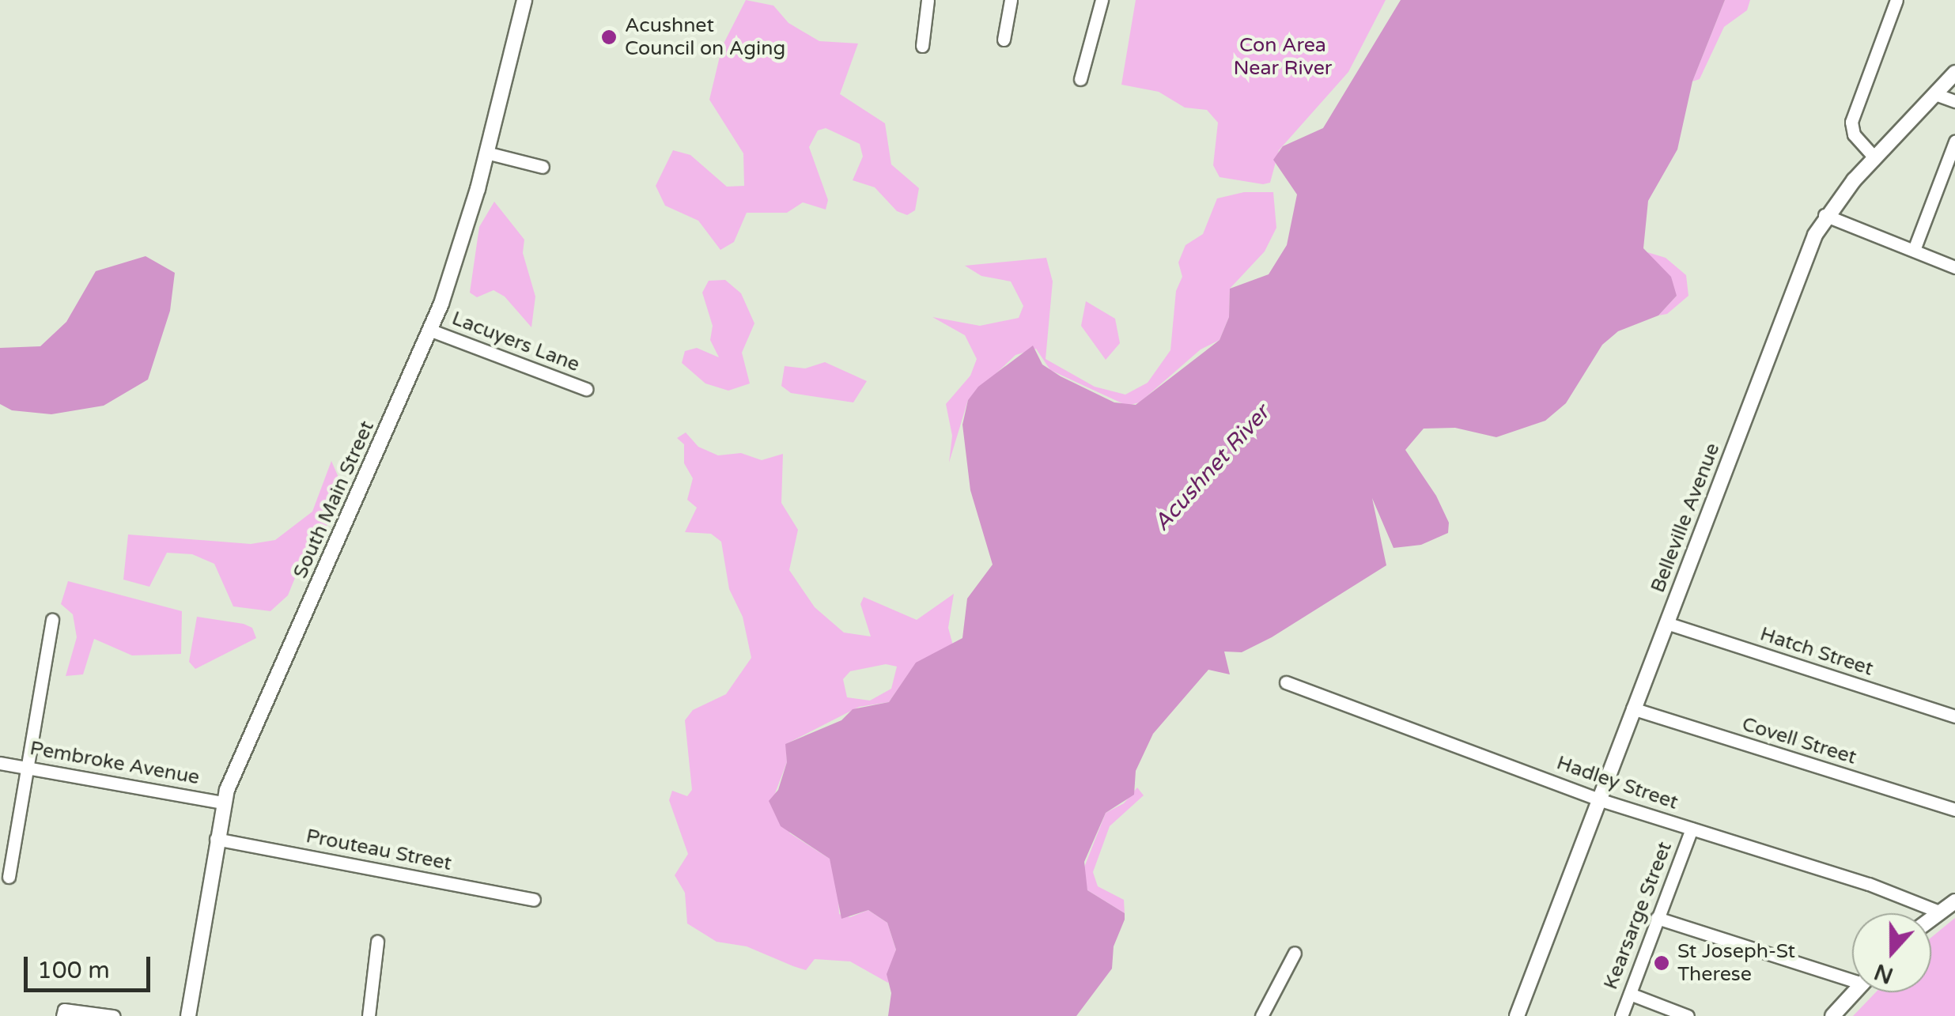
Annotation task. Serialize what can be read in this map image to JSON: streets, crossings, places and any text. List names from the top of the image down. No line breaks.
{"streets":{"main road":["South Main Street","Belleville Avenue"],"street":["Lacuyers Lane","Hatch Street","Covell Street","Pembroke Avenue","Hadley Street","Prouteau Street","Kearsarge Street"]},"crossings":[["Lacuyers Lane","South Main Street"],["South Main Street","Pembroke Avenue"],["South Main Street","Prouteau Street"],["Belleville Avenue","Hatch Street"],["Belleville Avenue","Covell Street"],["Belleville Avenue","Hadley Street"],["Hadley Street","Kearsarge Street"]],"water":["Acushnet River"],"parks":["Con Area Near River"],"places":["Acushnet Council on Aging","St Joseph-St Therese"],"scale_bar":"100 m","north":"bottom"}
